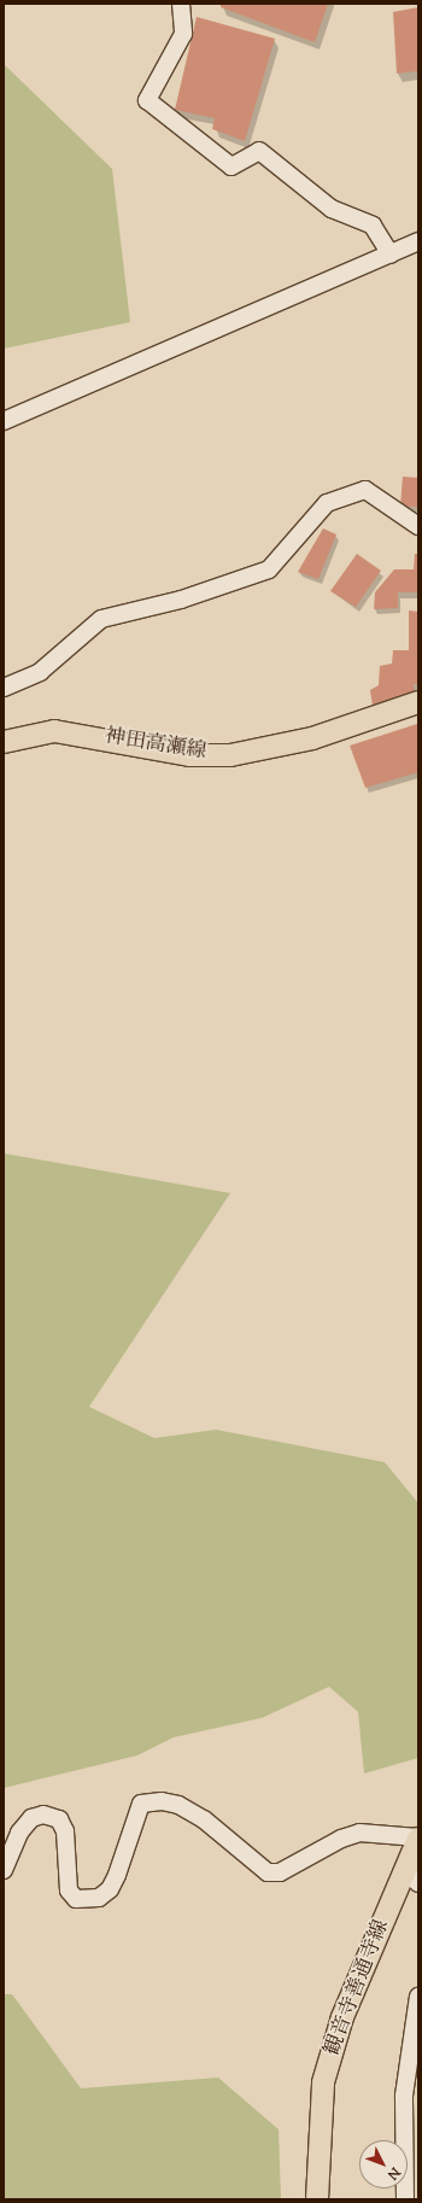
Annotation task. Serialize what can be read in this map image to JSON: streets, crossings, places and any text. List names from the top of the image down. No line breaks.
{"streets":{"main road":["神田高瀬線","観音寺善通寺線"]},"north":"bottom right"}
